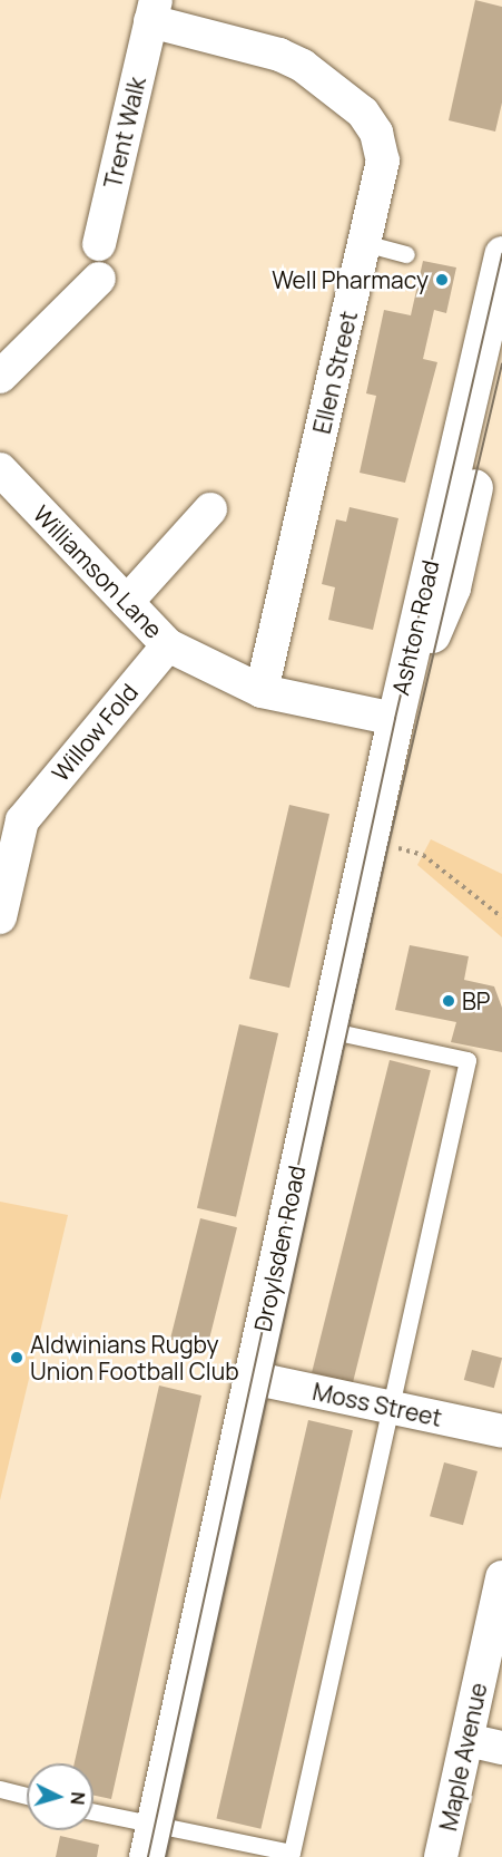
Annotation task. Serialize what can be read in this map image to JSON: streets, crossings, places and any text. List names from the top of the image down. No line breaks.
{"streets":{"main road":["Ashton Road","Droylsden Road"],"street":["Trent Walk","Ellen Street","Williamson Lane","Willow Fold","Moss Street","Maple Avenue"]},"crossings":[["Trent Walk","Ellen Street"],["Ellen Street","Williamson Lane"],["Williamson Lane","Ashton Road"],["Williamson Lane","Willow Fold"],["Williamson Lane","Droylsden Road"],["Ashton Road","Droylsden Road"],["Droylsden Road","Moss Street"]],"places":["Well Pharmacy","BP","Aldwinians Rugby Union Football Club"],"north":"right"}
